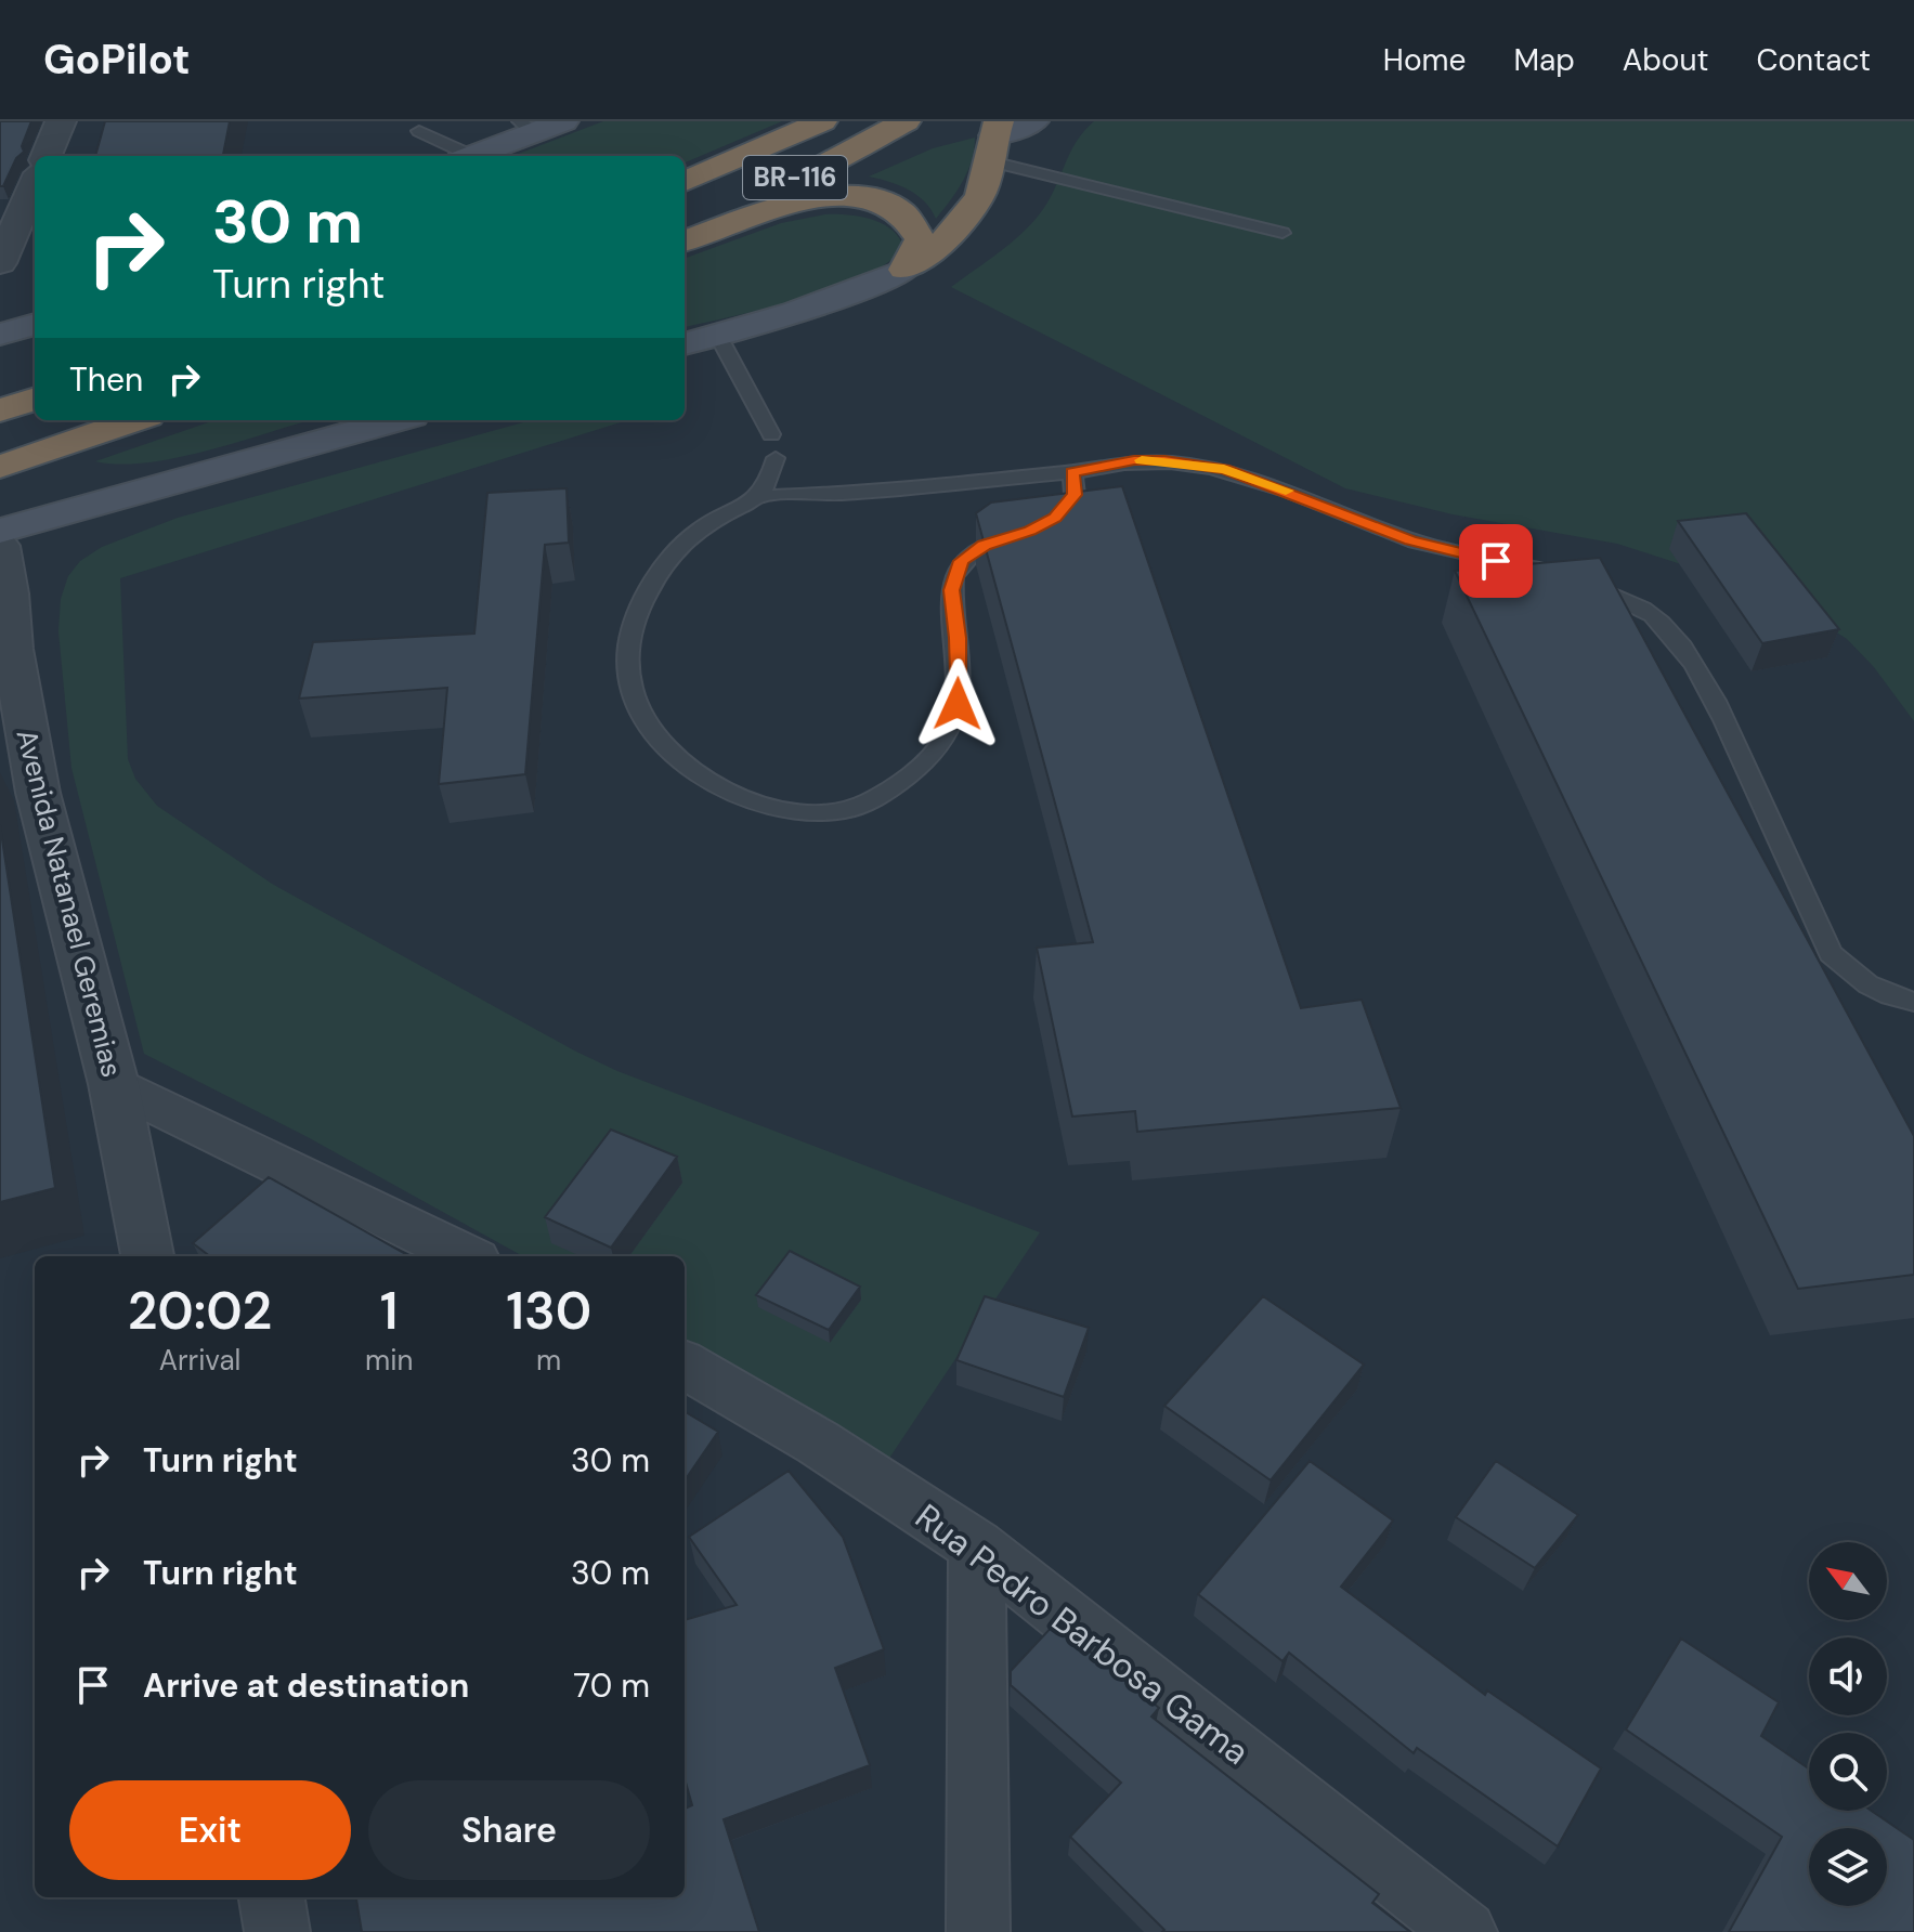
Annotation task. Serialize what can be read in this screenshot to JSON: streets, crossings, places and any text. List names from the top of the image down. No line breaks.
{"streets":{"highway":["BR-116"],"street":["Avenida Natanael Geremias","Rua Pedro Barbosa Gama"]},"north":"top left","page":{"header":"GoPilot","nav":["Home","Map","About","Contact"],"turn":["30 m","Turn right"],"then":"Then","eta":["20:02","Arrival","1","min","130","m"],"list":[{"name":"Turn right","value":"30 m"},{"name":"Turn right","value":"30 m"},{"name":"Arrive at destination","value":"70 m"}],"buttons":["Exit","Share"]}}
